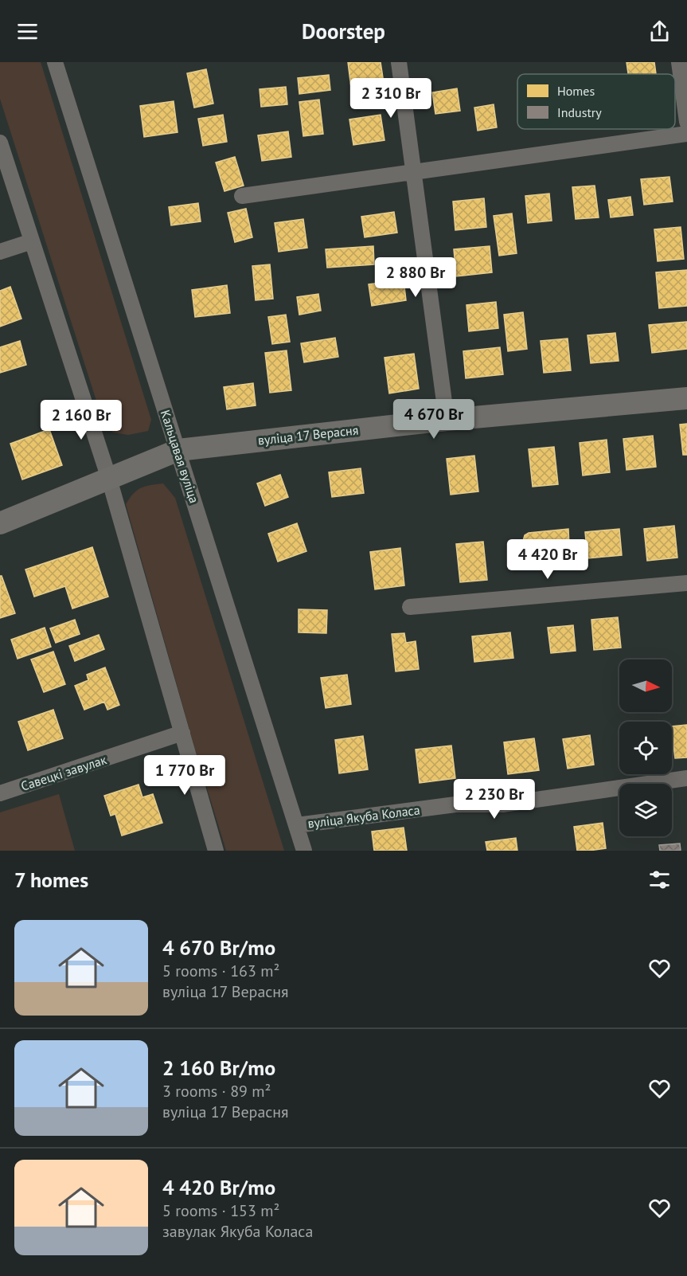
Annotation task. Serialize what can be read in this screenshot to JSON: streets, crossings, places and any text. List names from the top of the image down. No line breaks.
{"streets":{"street":["вуліца 17 Верасня","Кальцавая вуліца","Савецкі завулак","вуліца Якуба Коласа"]},"crossings":[["вуліца 17 Верасня","Кальцавая вуліца"],["Кальцавая вуліца","вуліца Якуба Коласа"]],"legend":["Homes","Industry"],"north":"right","page":{"header":"Doorstep","price":["2 310 Br","2 880 Br","4 670 Br","2 160 Br","4 420 Br","1 770 Br","2 230 Br"],"heading":"7 homes","list":[{"name":"4 670 Br/mo","note":"5 rooms · 163 m² · вуліца 17 Верасня"},{"name":"2 160 Br/mo","note":"3 rooms · 89 m² · вуліца 17 Верасня"},{"name":"4 420 Br/mo","note":"5 rooms · 153 m² · завулак Якуба Коласа"}]}}
